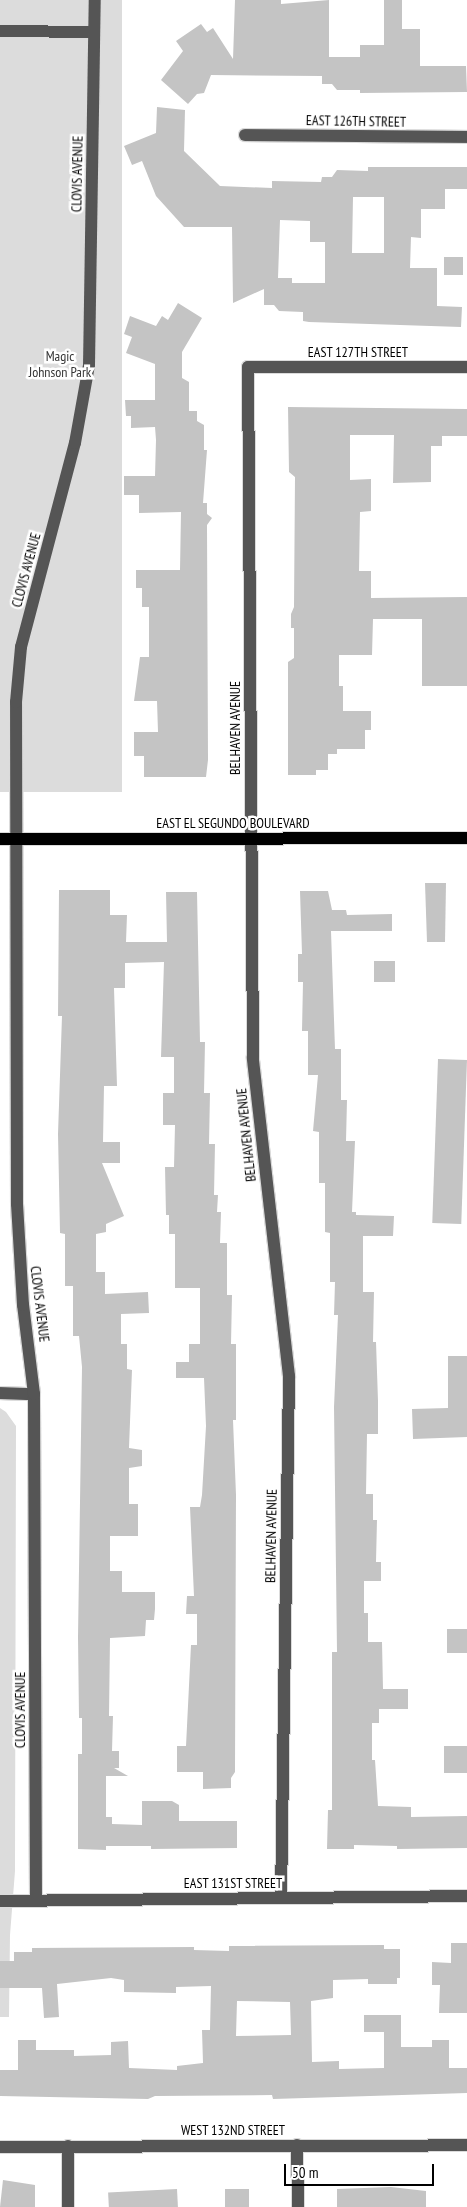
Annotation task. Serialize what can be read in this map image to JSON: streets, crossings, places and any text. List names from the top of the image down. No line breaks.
{"streets":{"main road":["EAST EL SEGUNDO BOULEVARD"],"street":["EAST 126TH STREET","CLOVIS AVENUE","EAST 127TH STREET","BELHAVEN AVENUE","EAST 131ST STREET","WEST 132ND STREET"]},"crossings":[["CLOVIS AVENUE","EAST EL SEGUNDO BOULEVARD"],["CLOVIS AVENUE","EAST 131ST STREET"],["EAST 127TH STREET","BELHAVEN AVENUE"],["BELHAVEN AVENUE","EAST EL SEGUNDO BOULEVARD"],["BELHAVEN AVENUE","EAST 131ST STREET"]],"parks":["Magic Johnson Park"],"scale_bar":"50 m"}
